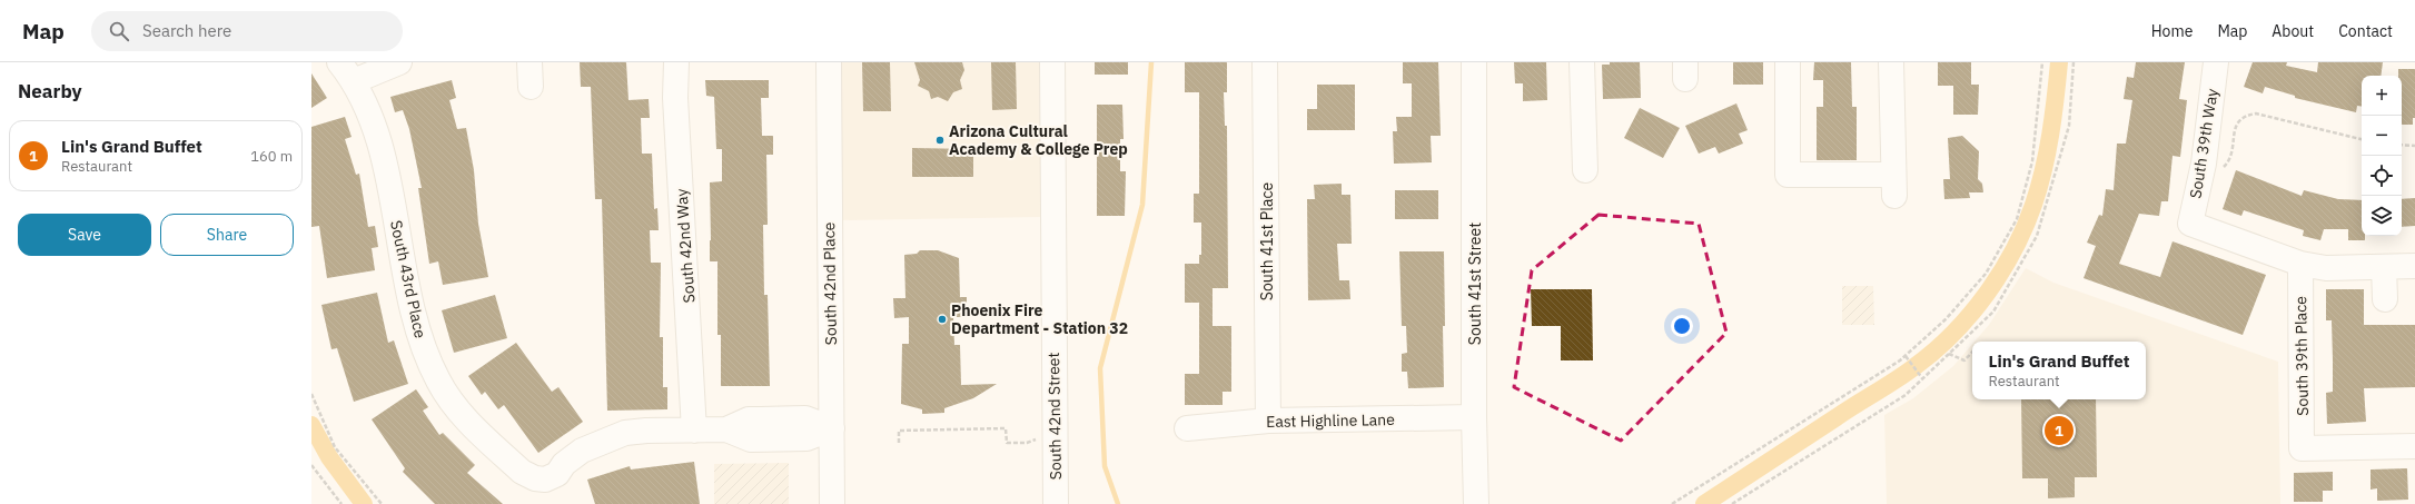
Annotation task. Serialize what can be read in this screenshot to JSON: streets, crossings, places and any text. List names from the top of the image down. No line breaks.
{"streets":{"street":["South 39th Way","South 41st Place","South 42nd Way","South 43rd Place","South 42nd Place","South 41st Street","South 39th Place","South 42nd Street","East Highline Lane"]},"crossings":[["South 39th Way","South 39th Place"],["South 41st Place","East Highline Lane"],["South 42nd Way","South 43rd Place"],["South 41st Street","East Highline Lane"]],"places":["Arizona Cultural Academy & College Prep","Phoenix Fire Department - Station 32"],"page":{"header":"Map","search":"Search here","nav":["Home","Map","About","Contact"],"heading":"Nearby","map_buttons":["+","−"],"list":[{"mark":"1","name":"Lin's Grand Buffet","note":"Restaurant","value":"160 m"}],"buttons":["Save","Share"],"popup":["Lin's Grand Buffet","Restaurant"],"pins":"1"}}
